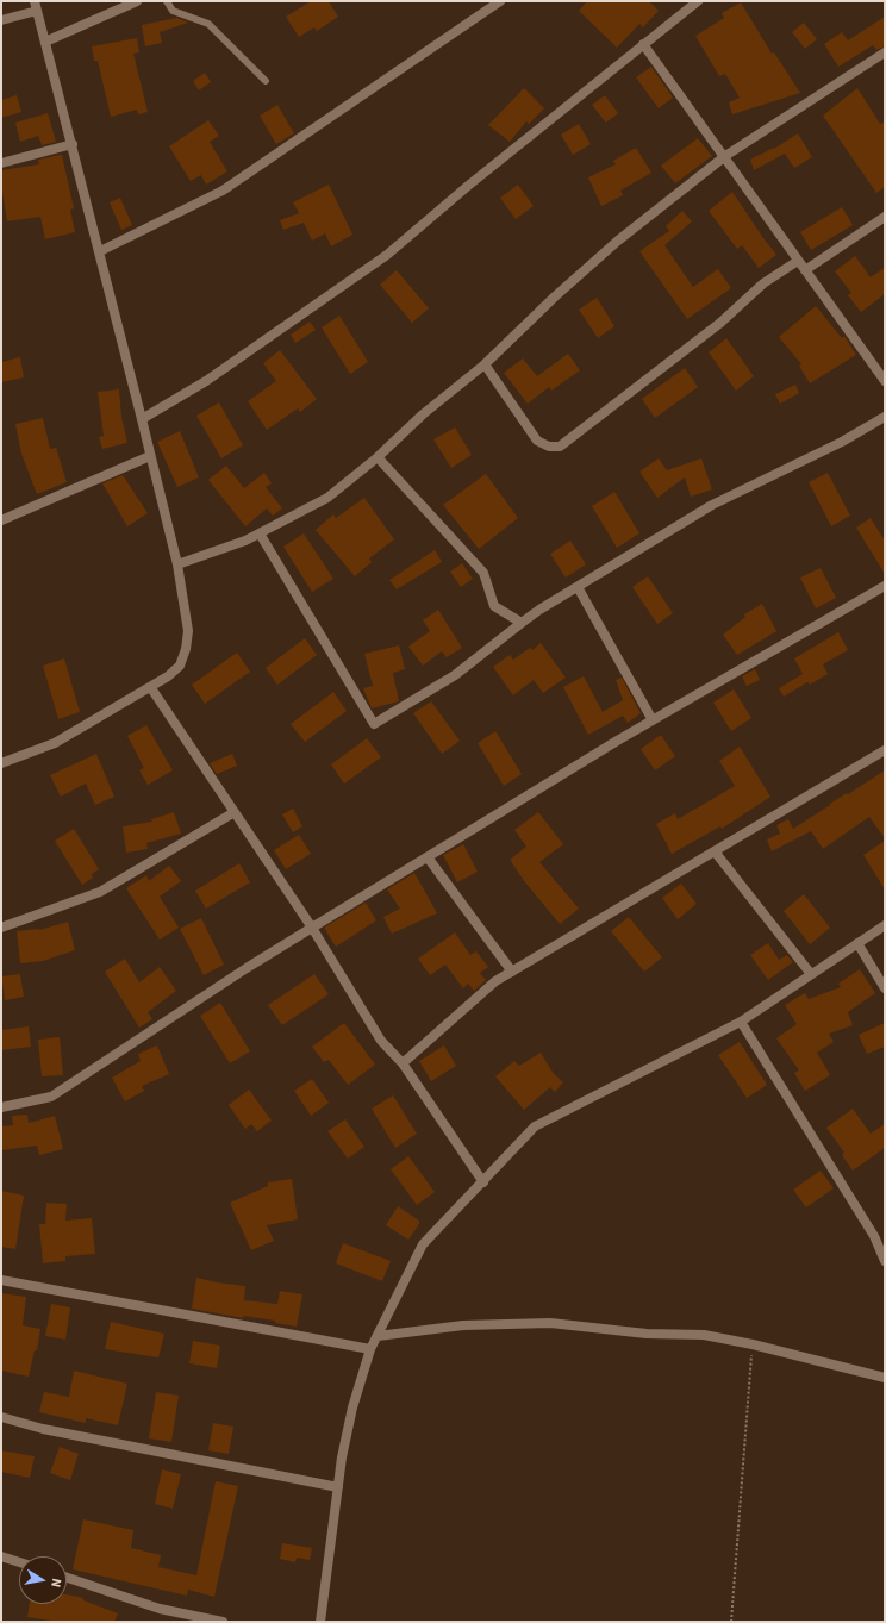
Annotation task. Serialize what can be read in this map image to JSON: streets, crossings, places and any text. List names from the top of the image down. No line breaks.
{"north":"right"}
